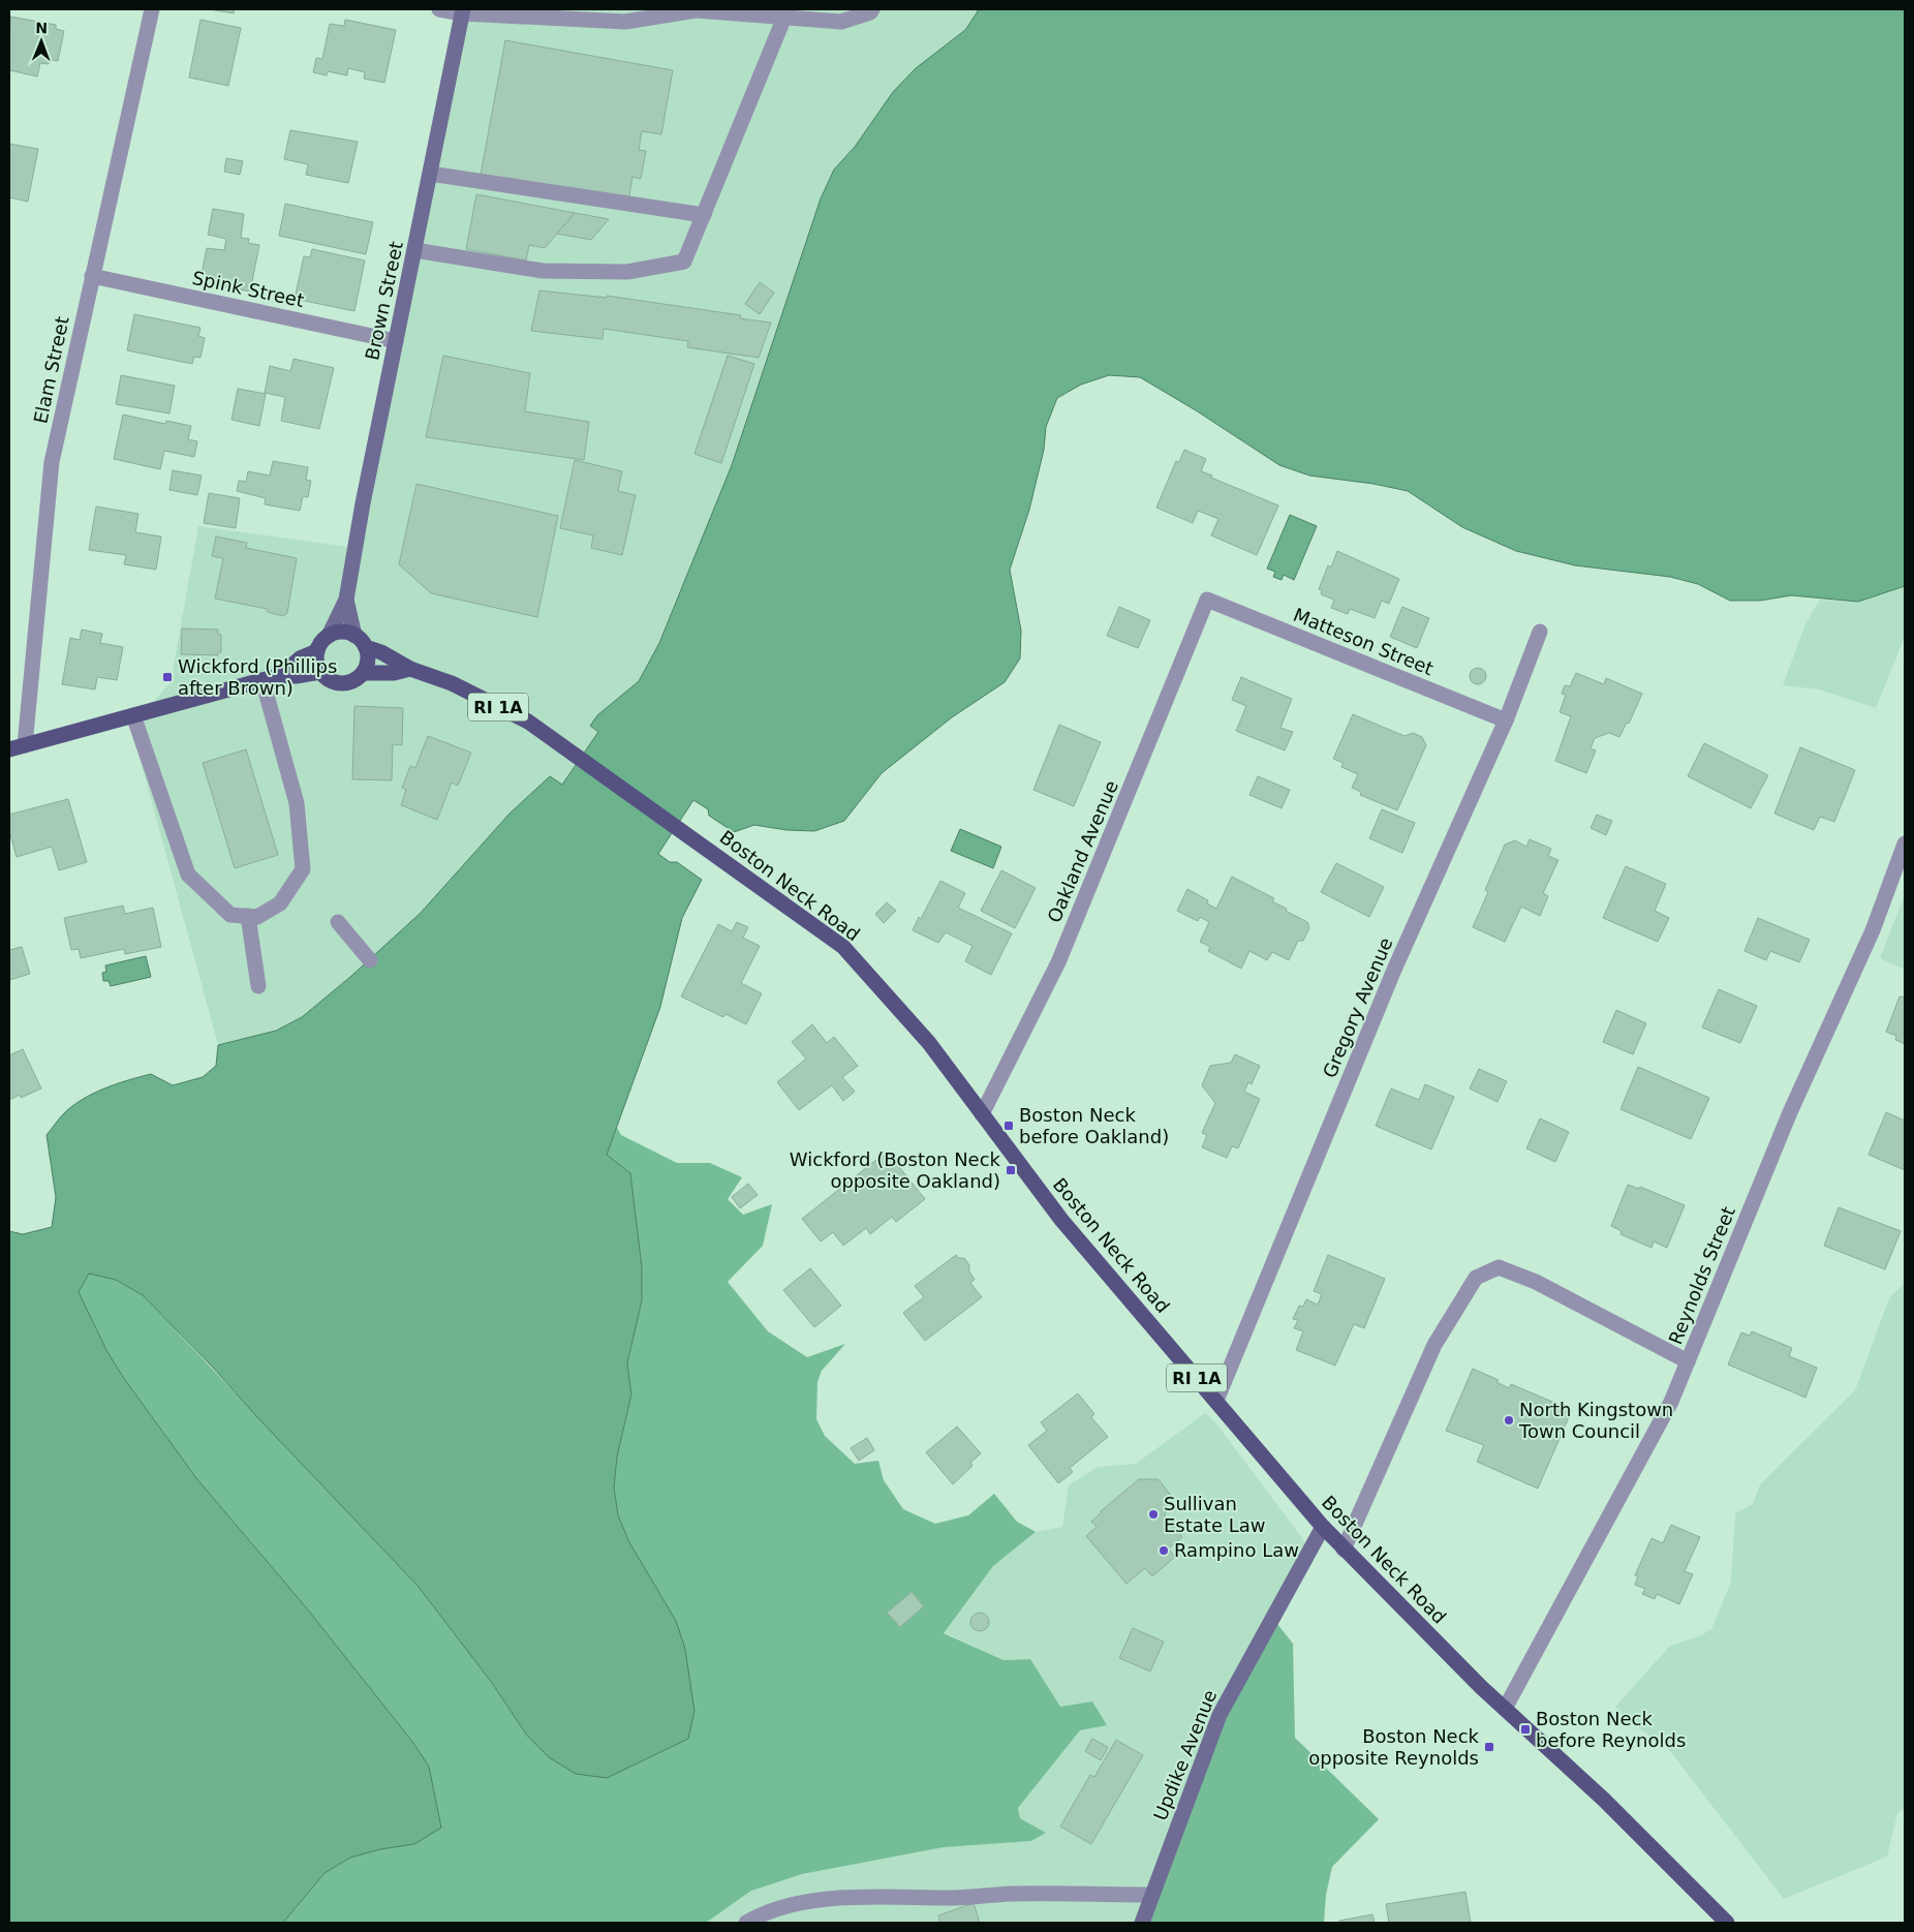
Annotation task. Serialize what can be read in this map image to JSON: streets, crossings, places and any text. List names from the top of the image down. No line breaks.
{"streets":{"main road":["Brown Street","RI 1A","Boston Neck Road","Updike Avenue"],"street":["Spink Street","Elam Street","Matteson Street","Oakland Avenue","Gregory Avenue","Reynolds Street"]},"crossings":[["Spink Street","Brown Street"],["Spink Street","Elam Street"],["Brown Street","Boston Neck Road"],["Matteson Street","Oakland Avenue"],["Matteson Street","Gregory Avenue"],["Oakland Avenue","Boston Neck Road"],["Boston Neck Road","Gregory Avenue"],["Boston Neck Road","Reynolds Street"],["Boston Neck Road","Updike Avenue"]],"places":{"transit":["Wickford (Phillips after Brown)","Boston Neck before Oakland)","Wickford (Boston Neck opposite Oakland)","Boston Neck before Reynolds","Boston Neck opposite Reynolds"],"other":["North Kingstown Town Council","Sullivan Estate Law","Rampino Law"]},"north":"top"}
